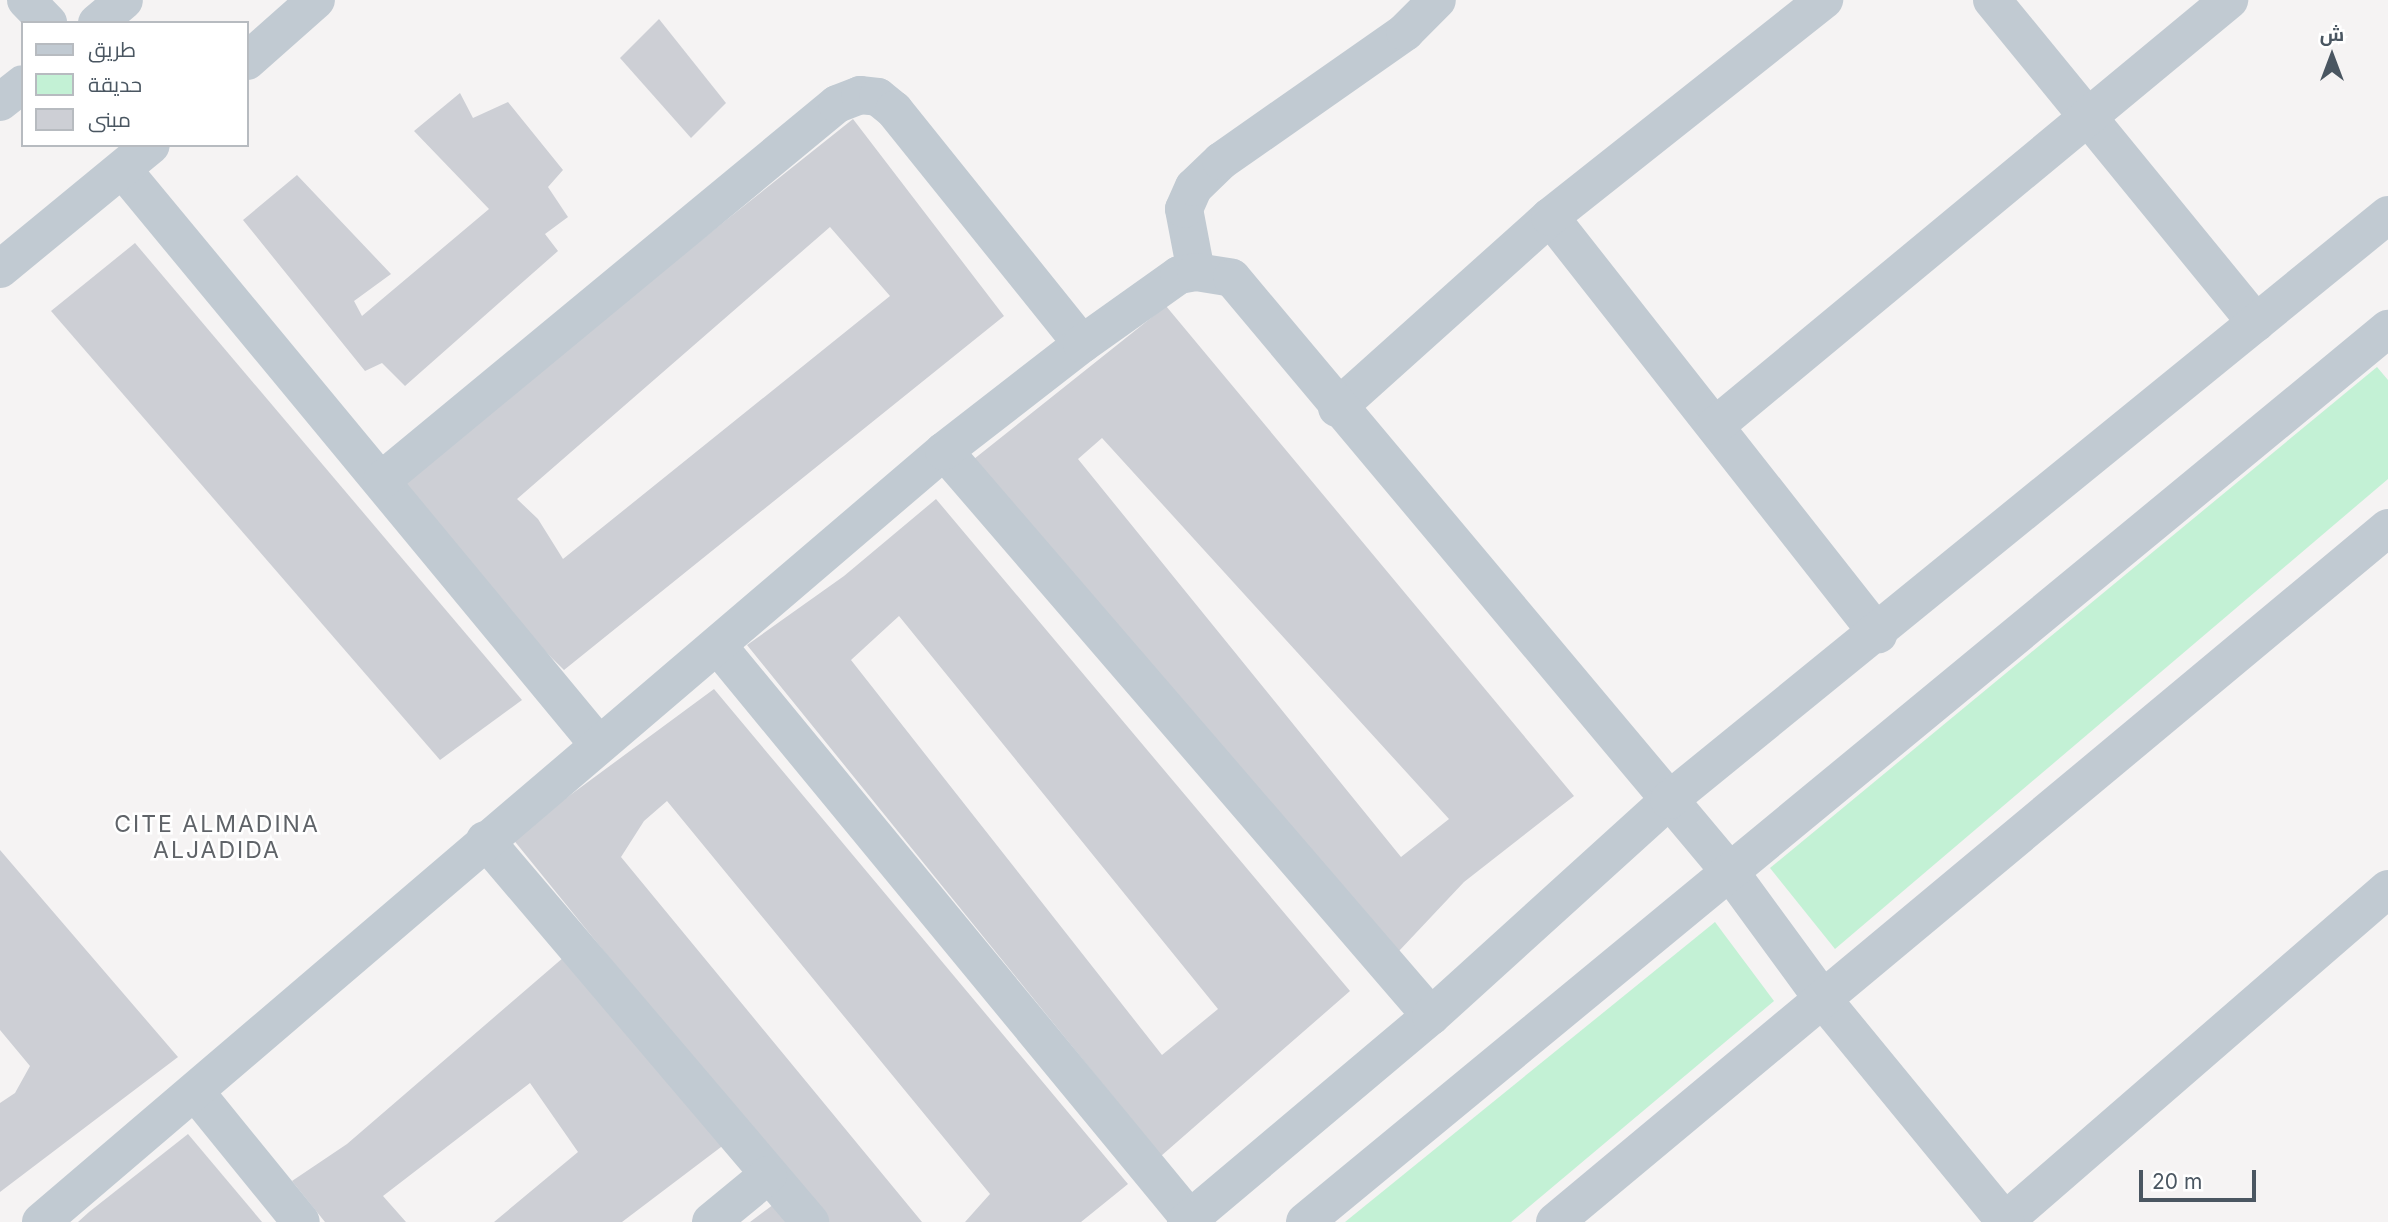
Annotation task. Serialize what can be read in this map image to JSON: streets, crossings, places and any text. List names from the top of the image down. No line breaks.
{"districts":["CITE ALMADINA ALJADIDA"],"legend":["طريق","حديقة","مبنى"],"scale_bar":"20 m","north":"top"}
